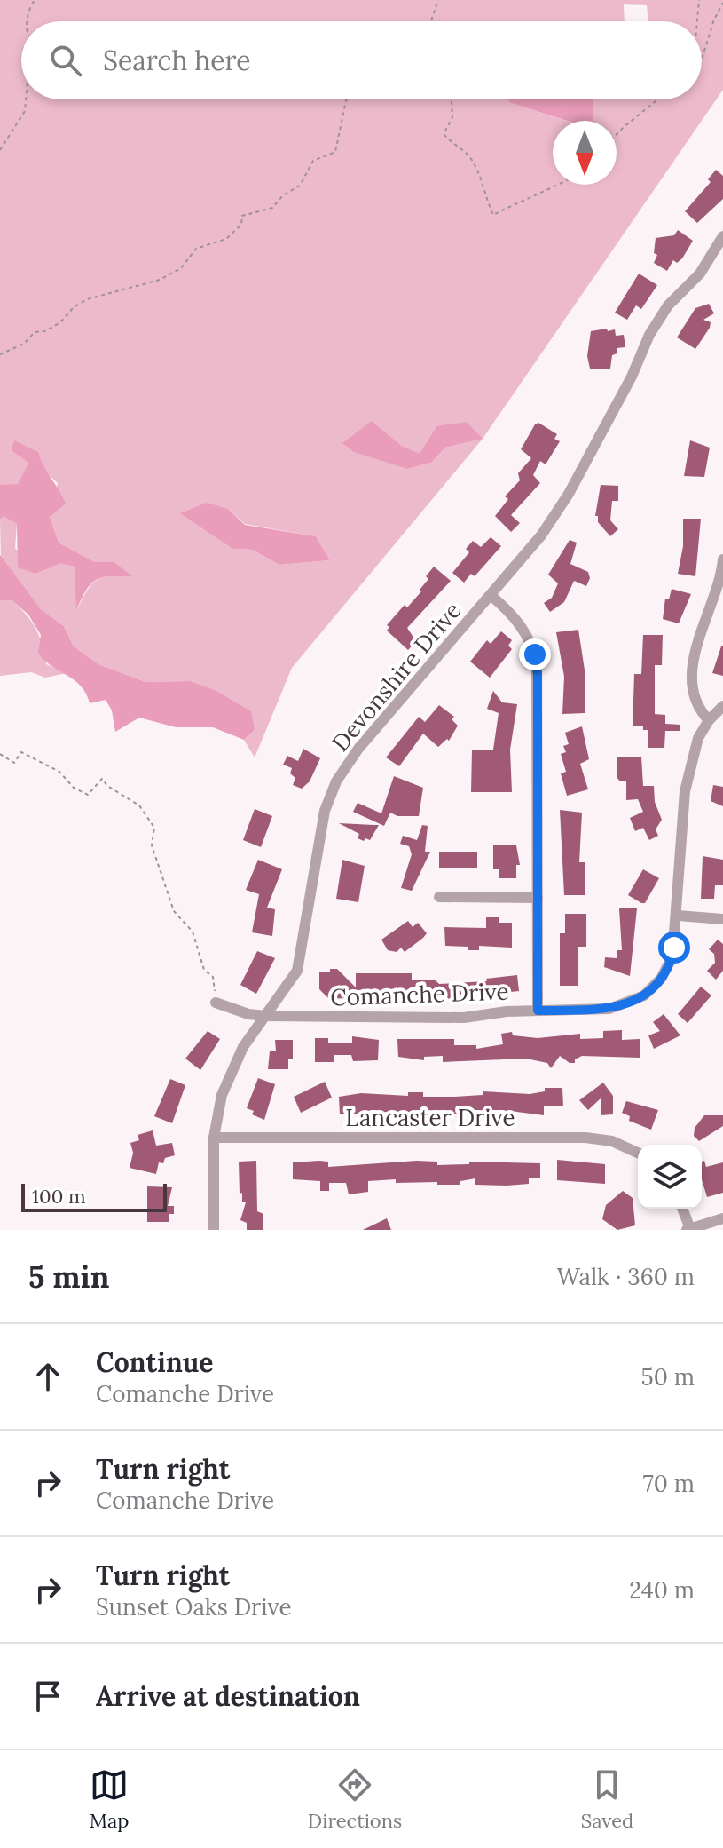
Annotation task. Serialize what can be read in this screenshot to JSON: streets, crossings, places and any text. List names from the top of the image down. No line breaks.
{"streets":{"street":["Devonshire Drive","Comanche Drive","Lancaster Drive"]},"crossings":[["Devonshire Drive","Comanche Drive"],["Devonshire Drive","Lancaster Drive"]],"scale_bar":"100 m","north":"bottom","page":{"search":"Search here","scale":"100 m","heading":["5 min","Walk · 360 m"],"list":[["Continue","Comanche Drive","50 m"],["Turn right","Comanche Drive","70 m"],["Turn right","Sunset Oaks Drive","240 m"],"Arrive at destination"],"nav":["Map","Directions","Saved"]}}
